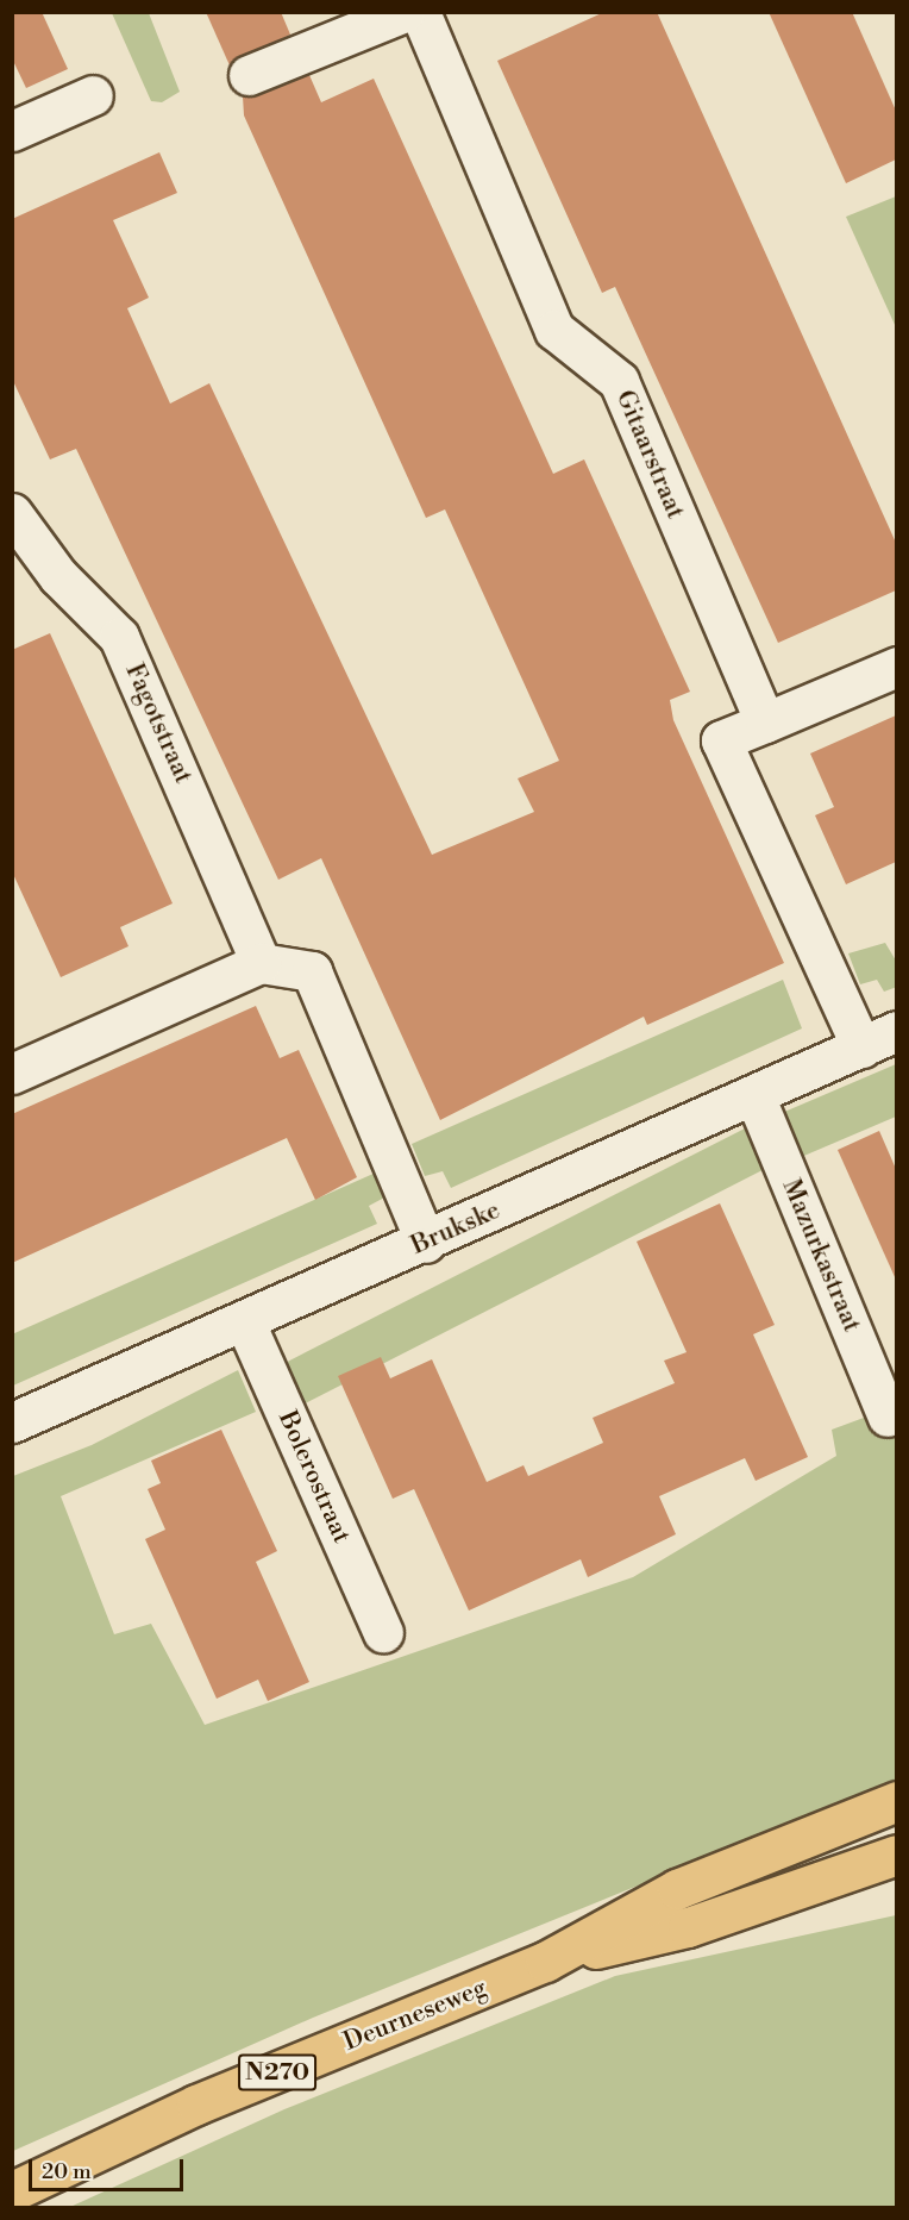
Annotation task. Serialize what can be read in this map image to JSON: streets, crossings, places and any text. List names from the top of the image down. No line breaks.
{"streets":{"main road":["Deurneseweg","N270"],"street":["Gitaarstraat","Fagotstraat","Brukske","Mazurkastraat","Bolerostraat"]},"crossings":[["Brukske","Mazurkastraat"],["Brukske","Bolerostraat"]],"scale_bar":"20 m"}
